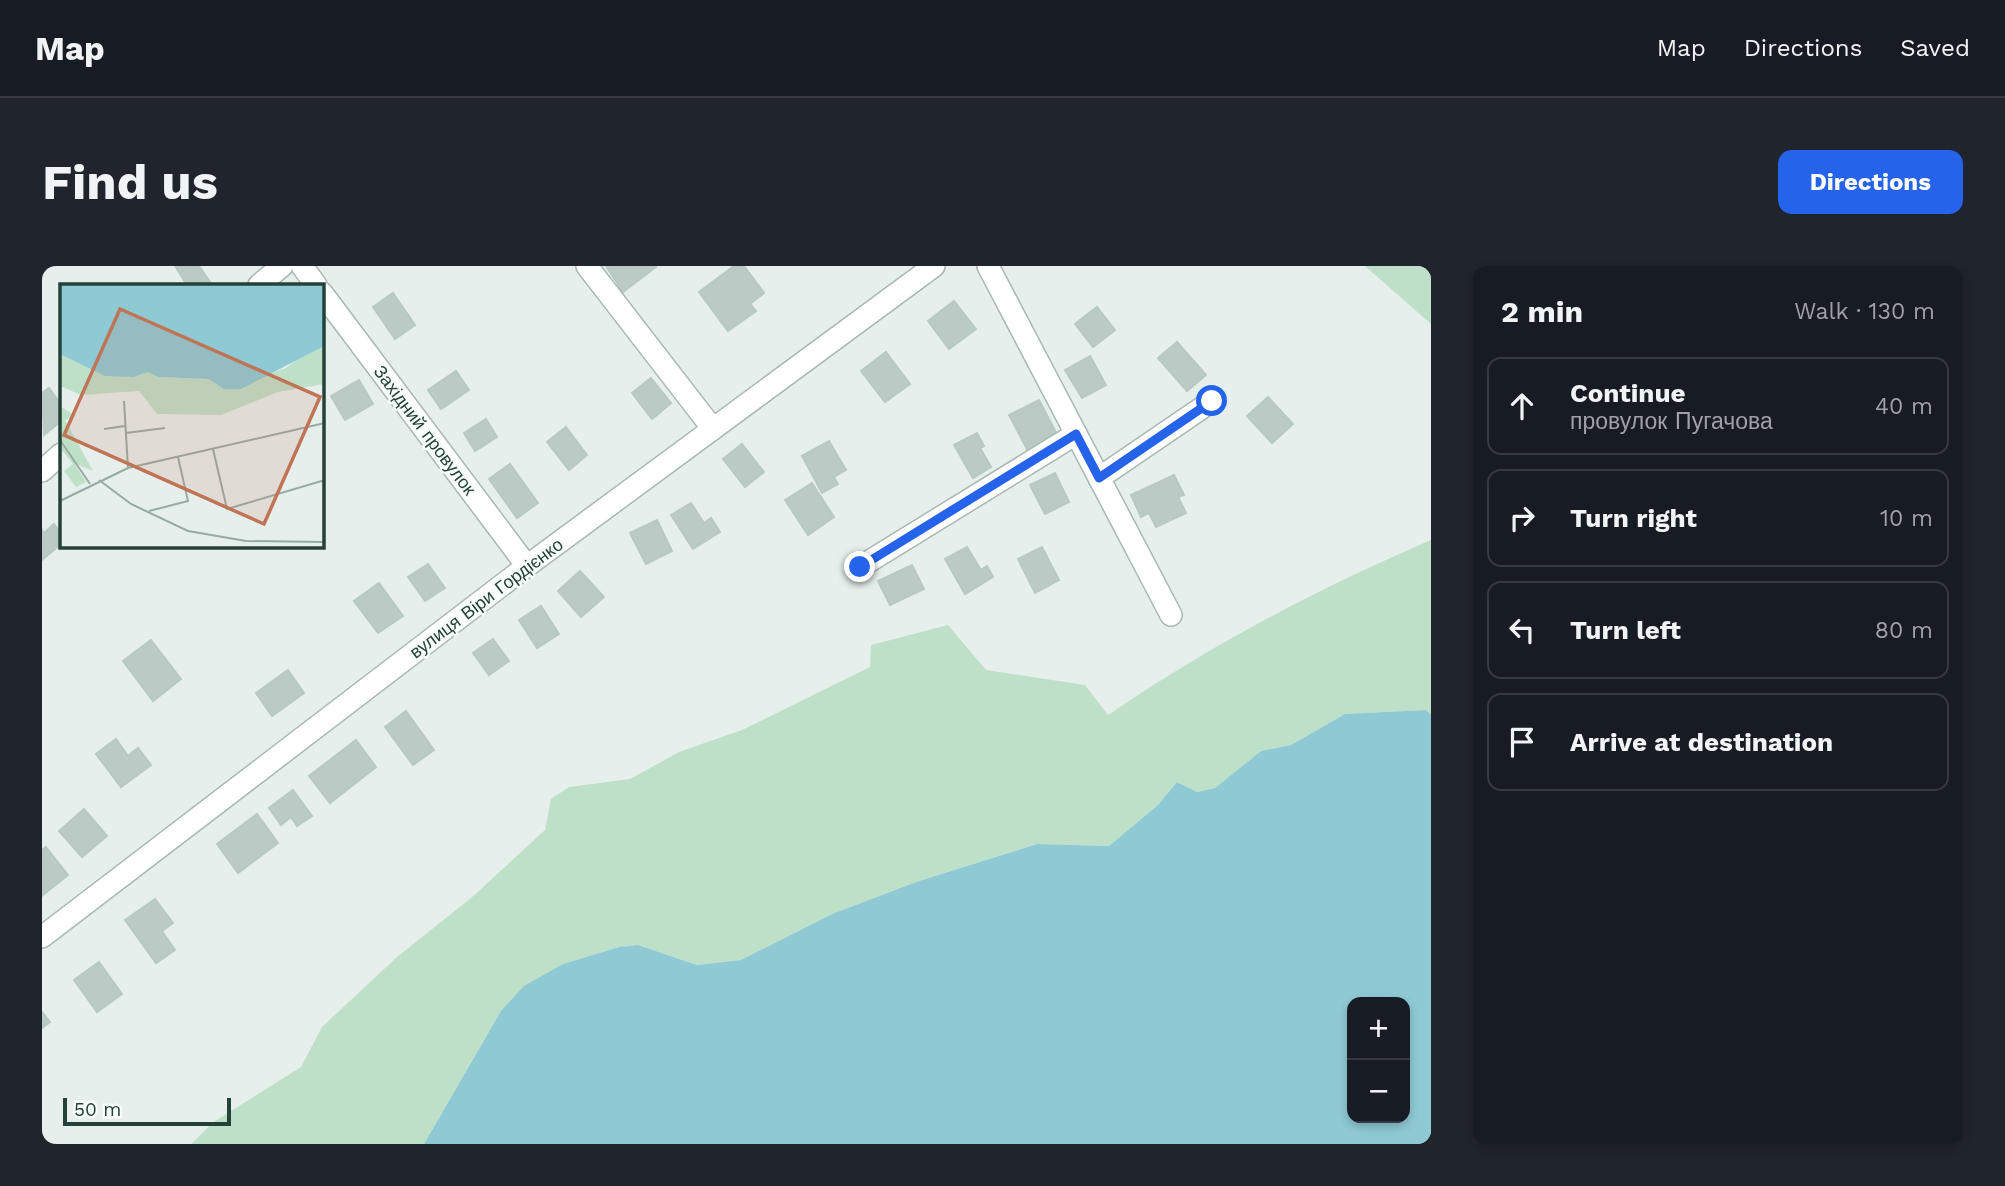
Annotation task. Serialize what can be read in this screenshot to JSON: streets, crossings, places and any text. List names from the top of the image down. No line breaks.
{"streets":{"street":["Західний провулок","вулиця Віри Гордієнко"]},"crossings":[["Західний провулок","вулиця Віри Гордієнко"]],"scale_bar":"50 m","page":{"header":"Map","nav":["Map","Directions","Saved"],"buttons":"Directions","title":"Find us","heading":["2 min","Walk · 130 m"],"list":[["Continue","провулок Пугачова","40 m"],["Turn right","10 m"],["Turn left","80 m"],"Arrive at destination"],"map_buttons":["+","−"],"scale":"50 m"}}
